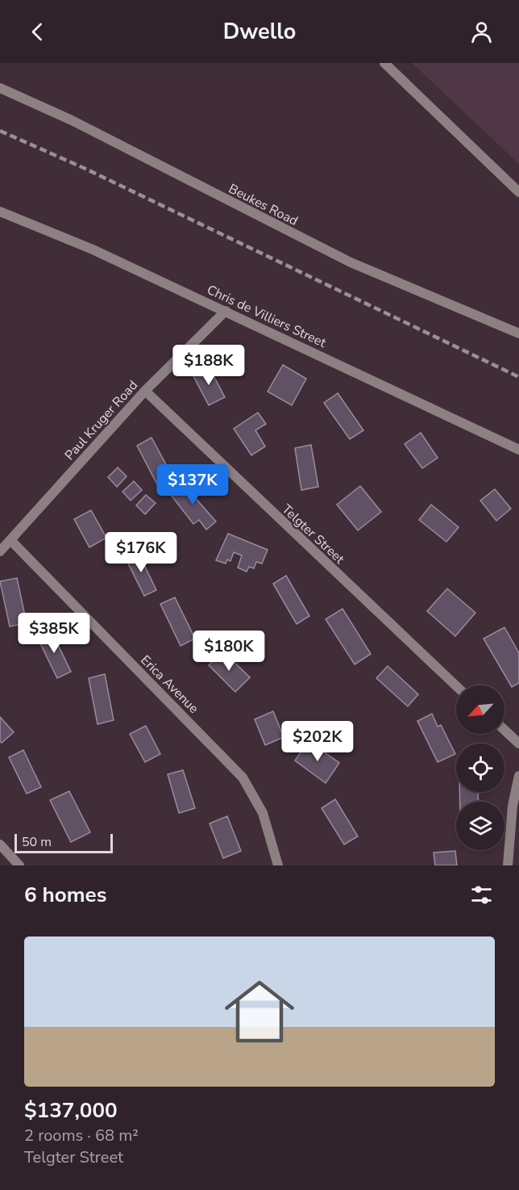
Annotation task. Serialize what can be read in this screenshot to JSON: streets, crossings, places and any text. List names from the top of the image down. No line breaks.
{"streets":{"street":["Beukes Road","Chris de Villiers Street","Paul Kruger Road","Telgter Street","Erica Avenue"]},"crossings":[["Chris de Villiers Street","Paul Kruger Road"],["Paul Kruger Road","Telgter Street"],["Paul Kruger Road","Erica Avenue"]],"scale_bar":"50 m","north":"bottom left","page":{"header":"Dwello","price":["$188K","$137K","$176K","$385K","$180K","$202K"],"scale":"50 m","heading":"6 homes","list":[{"name":"$137,000","note":"2 rooms · 68 m² · Telgter Street"}]}}
